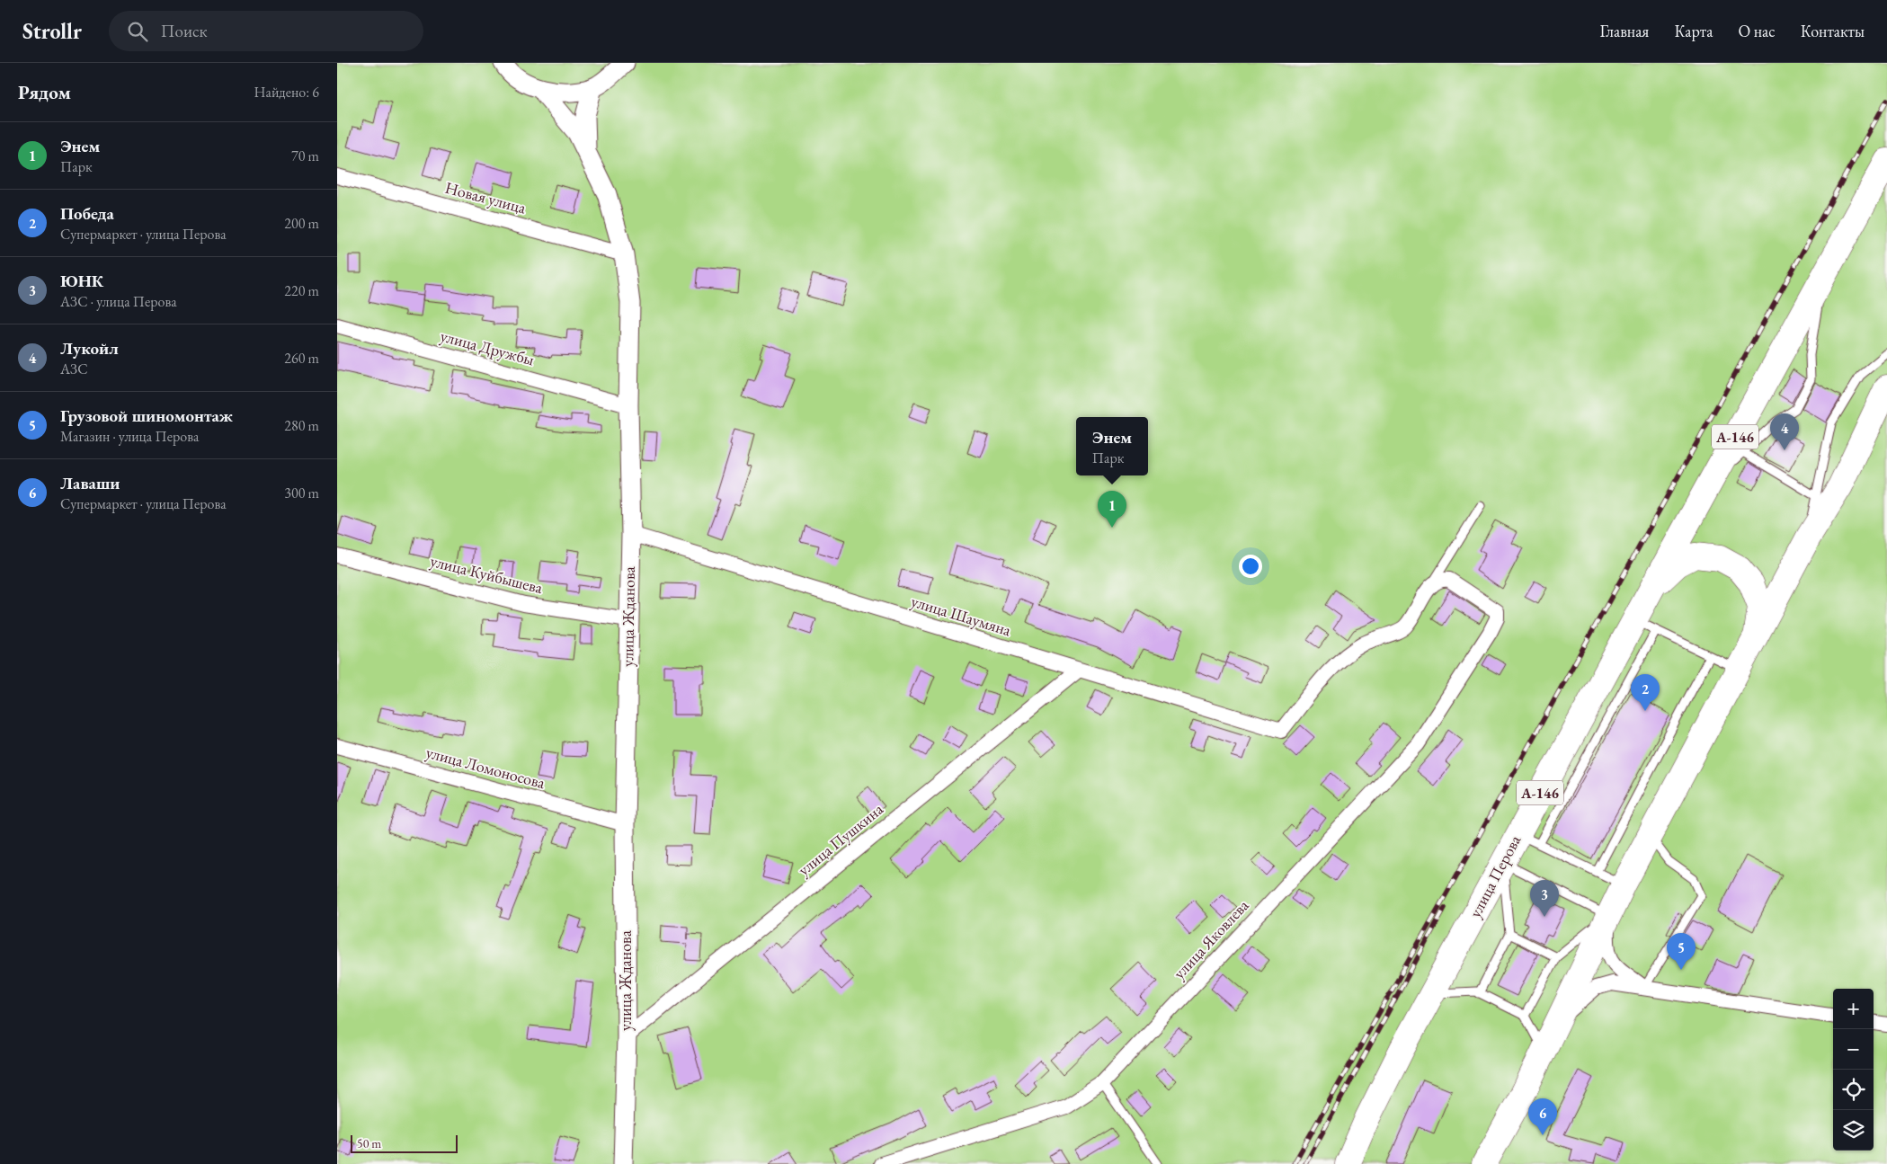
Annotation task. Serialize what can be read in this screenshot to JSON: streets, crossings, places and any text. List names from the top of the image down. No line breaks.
{"streets":{"highway":["А-146","улица Перова"],"street":["Новая улица","улица Дружбы","улица Куйбышева","улица Шаумяна","улица Жданова","улица Ломоносова","улица Пушкина","улица Яковлева"]},"crossings":[["Новая улица","улица Жданова"],["улица Дружбы","улица Жданова"],["А-146","улица Перова"],["улица Куйбышева","улица Жданова"],["улица Шаумяна","улица Жданова"],["улица Шаумяна","улица Пушкина"],["улица Шаумяна","улица Яковлева"],["улица Жданова","улица Ломоносова"],["улица Жданова","улица Пушкина"]],"scale_bar":"50 m","page":{"header":"Strollr","search":"Поиск","nav":["Главная","Карта","О нас","Контакты"],"heading":["Рядом","Найдено: 6"],"list":[{"mark":"1","name":"Энем","note":"Парк","value":"70 m"},{"mark":"2","name":"Победа","note":"Супермаркет · улица Перова","value":"200 m"},{"mark":"3","name":"ЮНК","note":"АЗС · улица Перова","value":"220 m"},{"mark":"4","name":"Лукойл","note":"АЗС","value":"260 m"},{"mark":"5","name":"Грузовой шиномонтаж","note":"Магазин · улица Перова","value":"280 m"},{"mark":"6","name":"Лаваши","note":"Супермаркет · улица Перова","value":"300 m"}],"pins":["4","1","2","3","5","6"],"popup":["Энем","Парк"],"map_buttons":["+","−"],"scale":"50 m"}}
